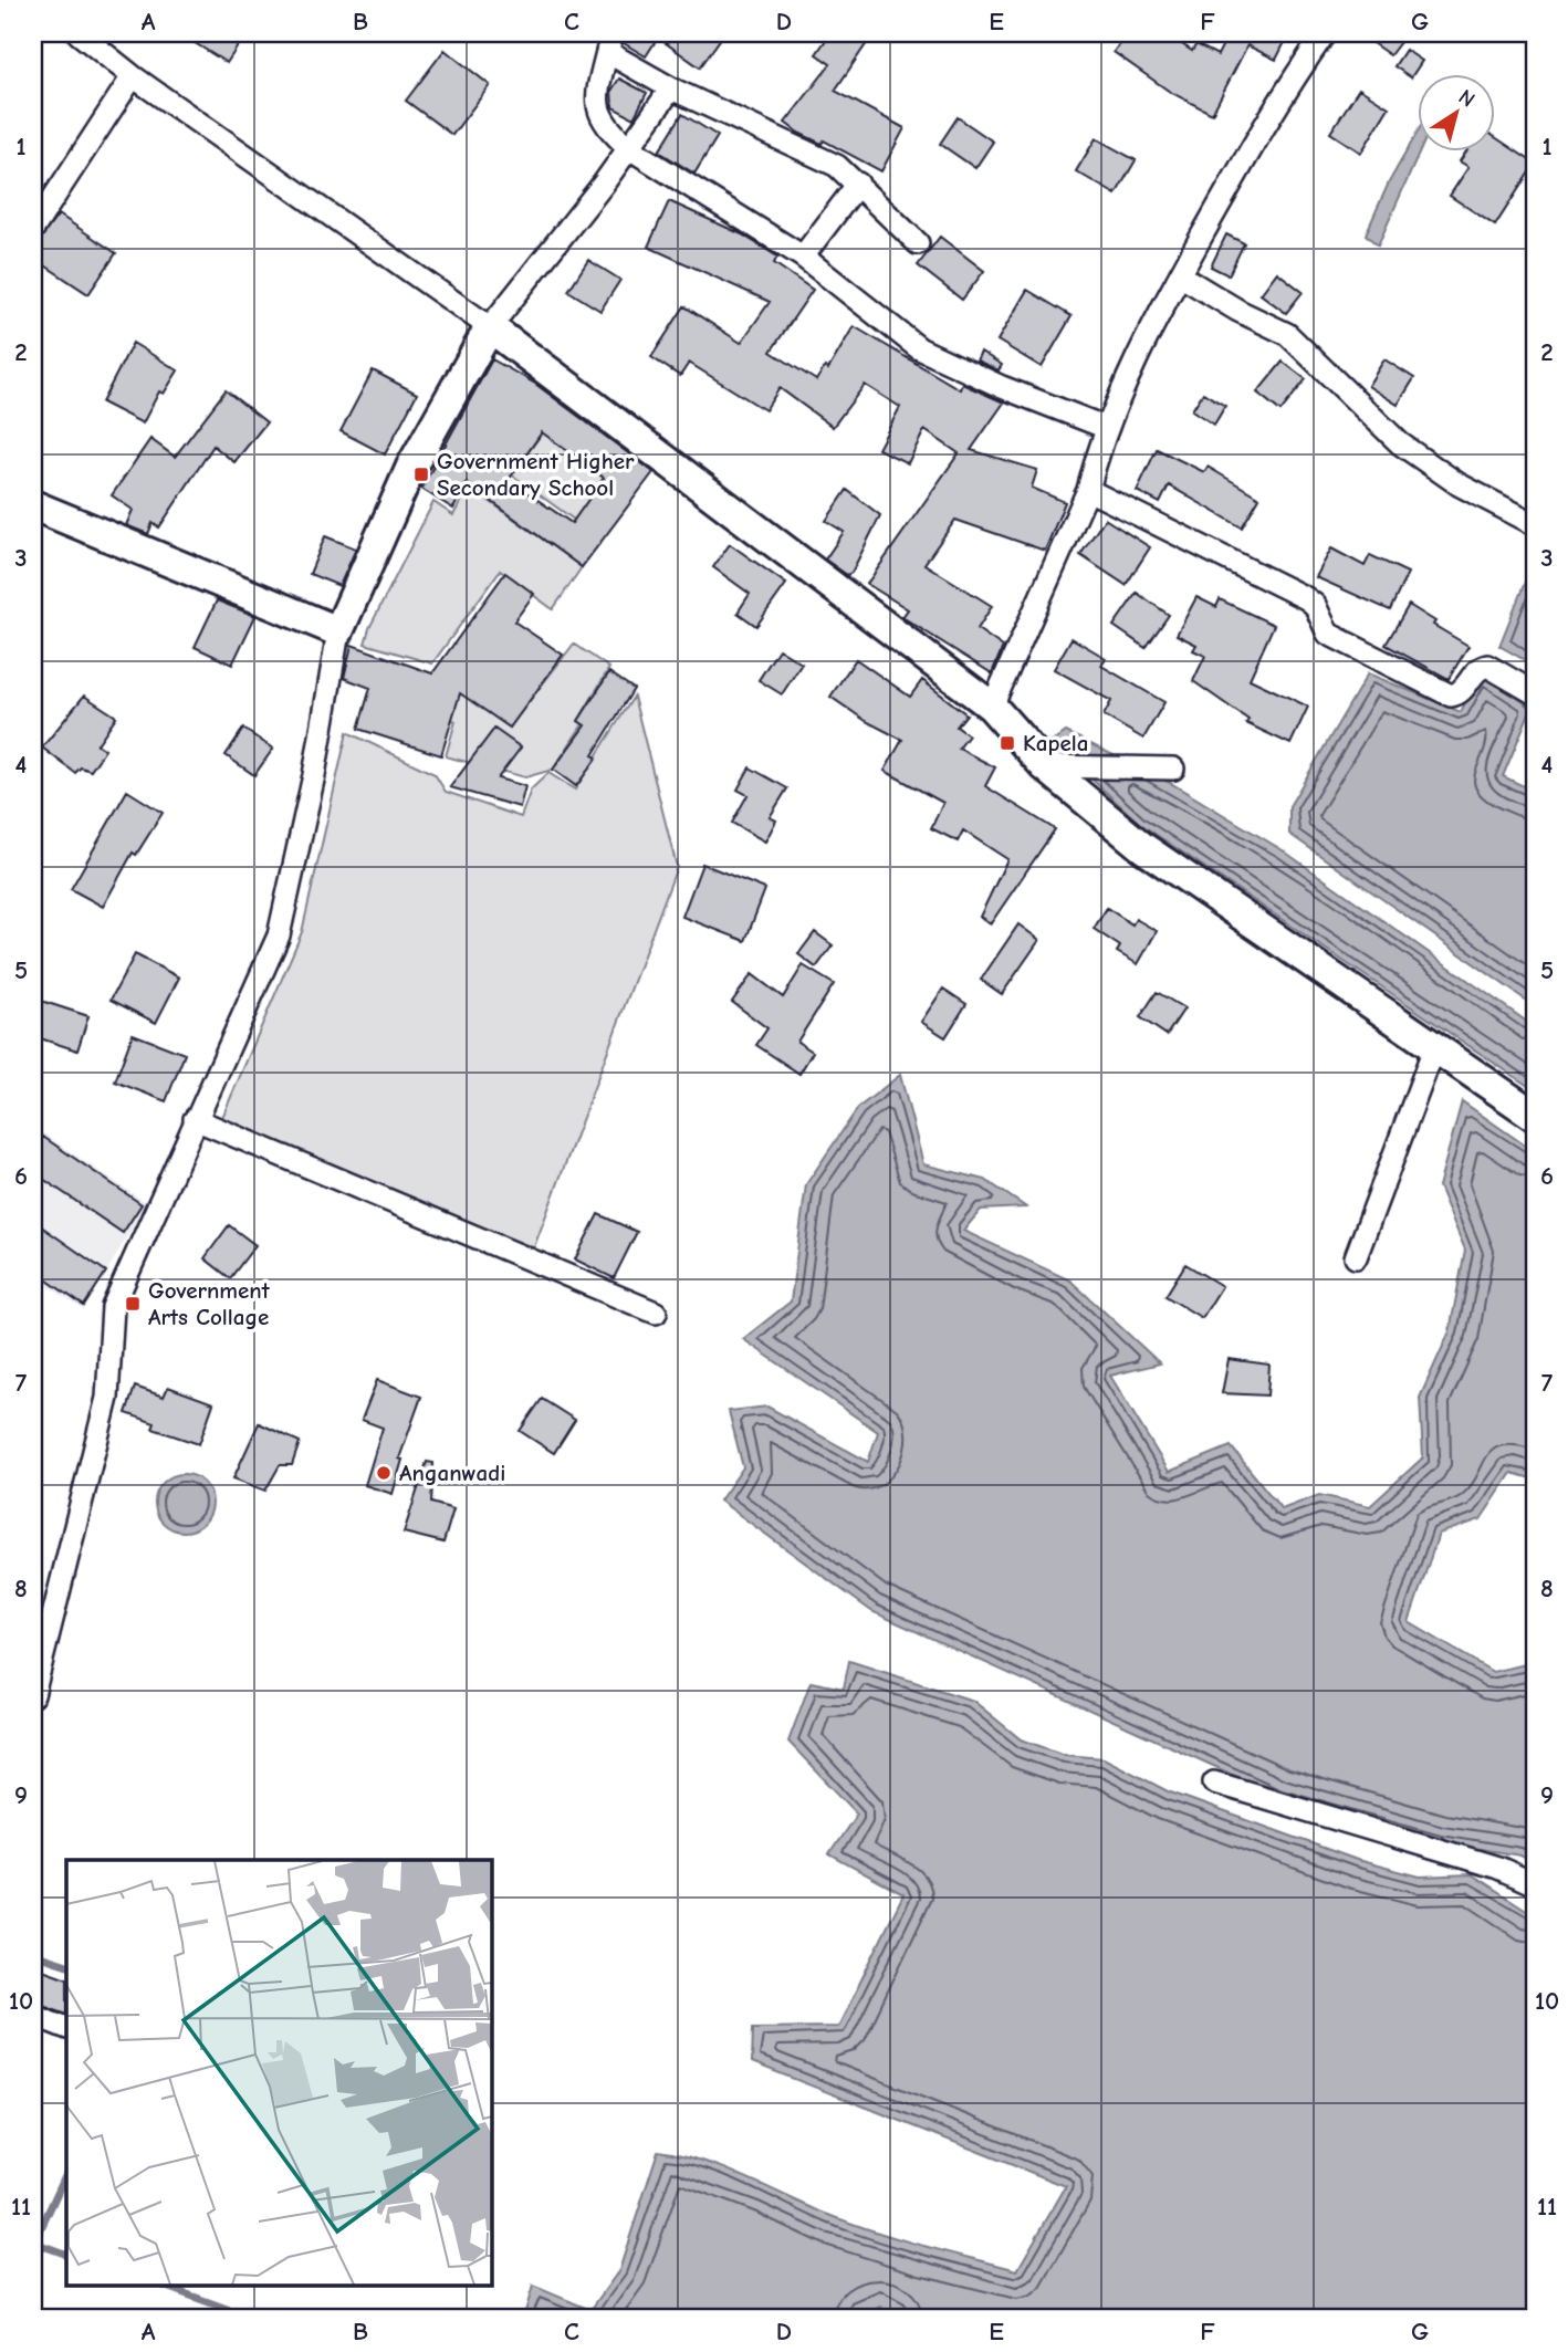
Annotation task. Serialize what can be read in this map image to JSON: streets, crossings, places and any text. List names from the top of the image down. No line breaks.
{"places":{"transit":["Government Higher Secondary School","Kapela","Government Arts Collage"],"other":["Anganwadi"]},"north":"top right","grid":{"columns":["A","B","C","D","E","F","G"],"rows":["1","2","3","4","5","6","7","8","9","10","11"]}}
